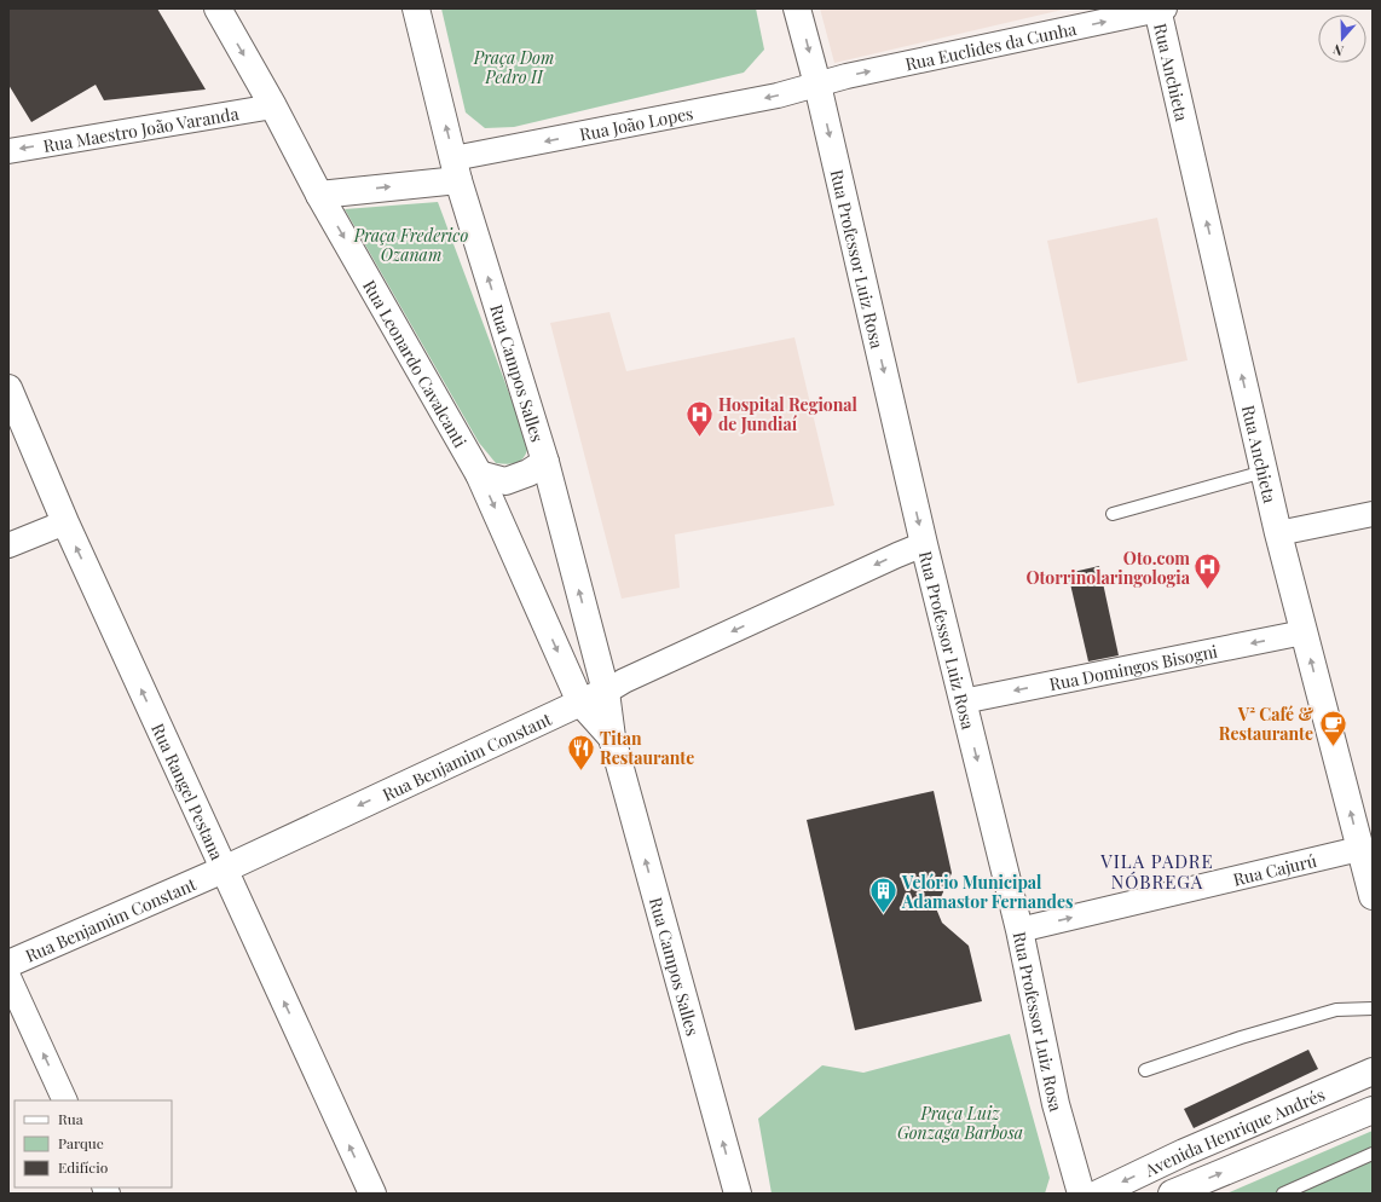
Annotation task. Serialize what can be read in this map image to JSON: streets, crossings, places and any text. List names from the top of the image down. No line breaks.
{"streets":{"main road":["Rua Anchieta","Rua Professor Luiz Rosa","Rua Leonardo Cavalcanti","Rua Campos Salles","Rua Benjamim Constant","Rua Rangel Pestana","Avenida Henrique Andrés"],"street":["Rua Euclides da Cunha","Rua João Lopes","Rua Maestro João Varanda","Rua Domingos Bisogni","Rua Cajurú"]},"crossings":[["Rua Euclides da Cunha","Rua Anchieta"],["Rua Euclides da Cunha","Rua João Lopes"],["Rua Euclides da Cunha","Rua Professor Luiz Rosa"],["Rua Anchieta","Rua Domingos Bisogni"],["Rua Anchieta","Rua Cajurú"],["Rua João Lopes","Rua Professor Luiz Rosa"],["Rua João Lopes","Rua Campos Salles"],["Rua Maestro João Varanda","Rua Leonardo Cavalcanti"],["Rua Professor Luiz Rosa","Rua Domingos Bisogni"],["Rua Professor Luiz Rosa","Rua Benjamim Constant"],["Rua Professor Luiz Rosa","Rua Cajurú"],["Rua Leonardo Cavalcanti","Rua Campos Salles"],["Rua Leonardo Cavalcanti","Rua Benjamim Constant"],["Rua Campos Salles","Rua Benjamim Constant"],["Rua Benjamim Constant","Rua Rangel Pestana"]],"one_way":["Rua Euclides da Cunha","Rua Anchieta","Rua João Lopes","Rua Maestro João Varanda","Rua Professor Luiz Rosa","Rua Leonardo Cavalcanti","Rua Campos Salles","Rua Domingos Bisogni","Rua Benjamim Constant","Rua Rangel Pestana","Rua Cajurú"],"districts":["VILA PADRE NÓBREGA"],"parks":["Praça Dom Pedro II","Praça Frederico Ozanam","Praça Luiz Gonzaga Barbosa"],"places":{"hospital":["Hospital Regional de Jundiaí","Oto.com Otorrinolaringologia"],"cafe":["V² Café & Restaurante"],"restaurant":["Titan Restaurante"],"building":["Velório Municipal Adamastor Fernandes"]},"legend":["Rua","Parque","Edifício"],"north":"bottom"}
